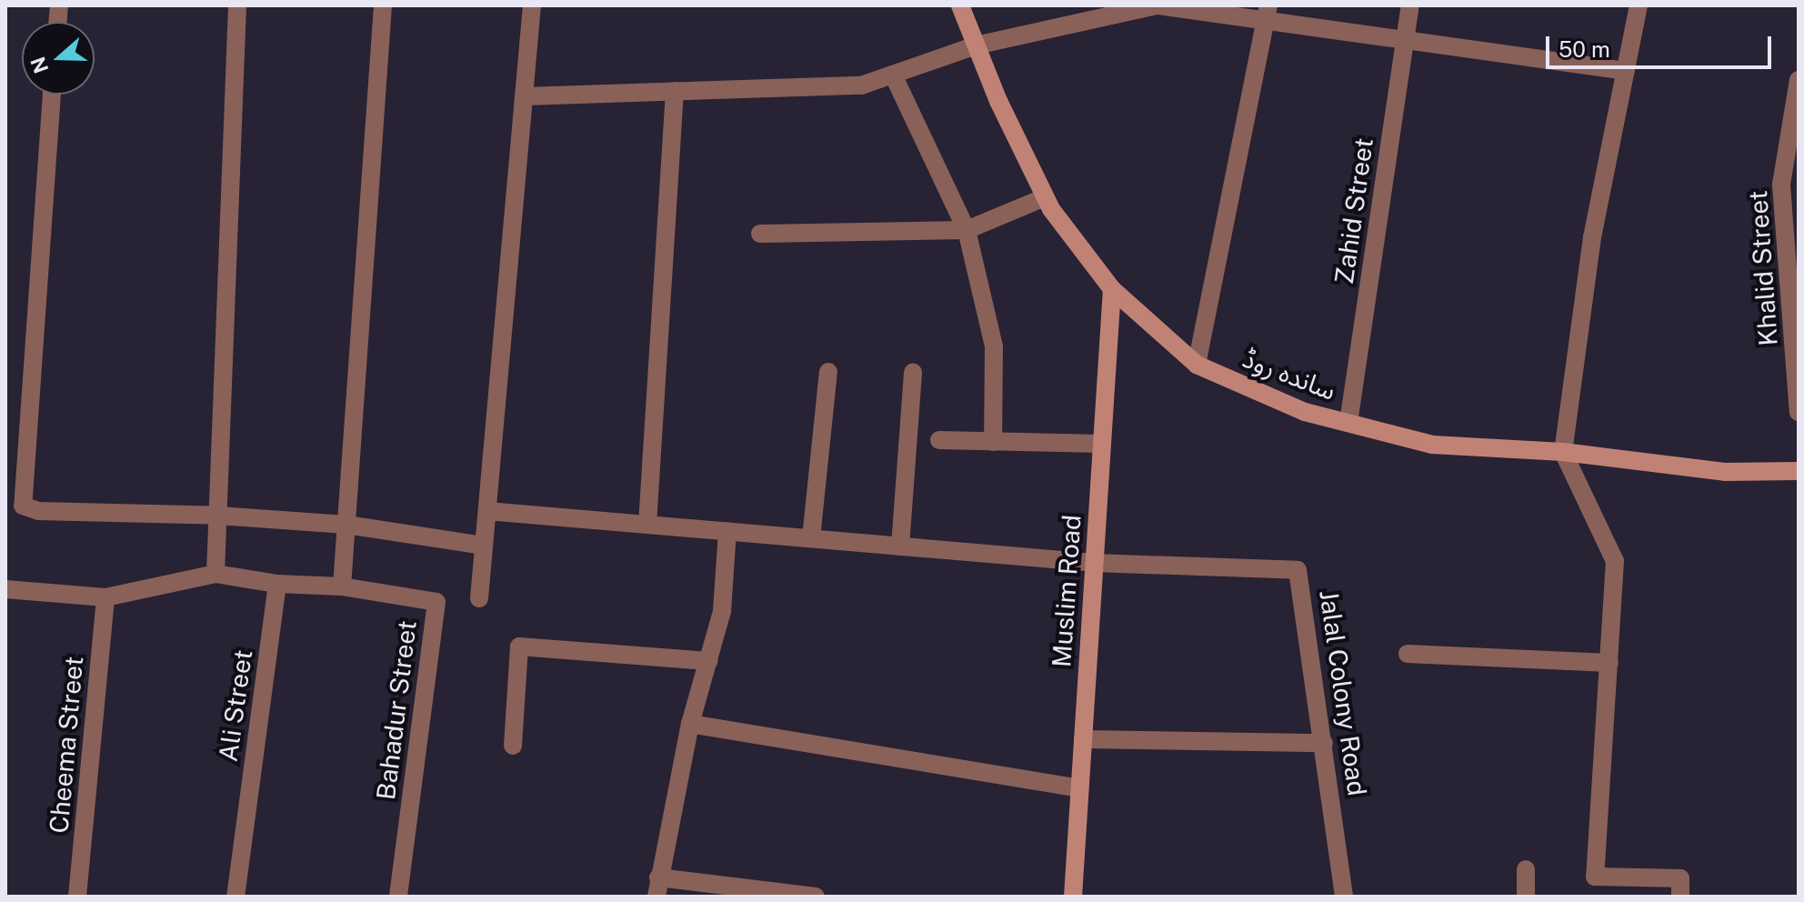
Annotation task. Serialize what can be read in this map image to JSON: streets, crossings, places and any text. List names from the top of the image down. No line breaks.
{"streets":{"main road":["ساندہ روڈ","Muslim Road"],"street":["Zahid Street","Khalid Street","Jalal Colony Road","Ali Street","Bahadur Street","Cheema Street"]},"crossings":[["Zahid Street","ساندہ روڈ"],["ساندہ روڈ","Muslim Road"],["Muslim Road","Jalal Colony Road"],["Ali Street","Bahadur Street"]],"scale_bar":"50 m","north":"left"}
